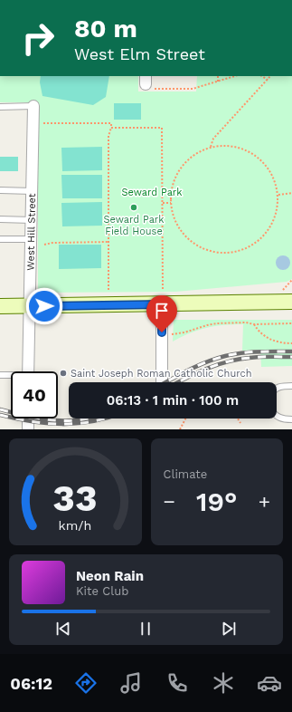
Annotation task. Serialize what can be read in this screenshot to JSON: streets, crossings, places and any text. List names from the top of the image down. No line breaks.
{"streets":{"street":["West Hill Street"]},"parks":["Seward Park"],"places":["Seward Park Field House","Saint Joseph Roman Catholic Church"],"page":{"turn":["80 m","West Elm Street"],"limit":"40","trip":"06:13 · 1 min · 100 m","tile":"Climate","heat":["−","19°","+"],"song":["Neon Rain","Kite Club"],"tabs":"06:12","gauge":["33","km/h"]}}
